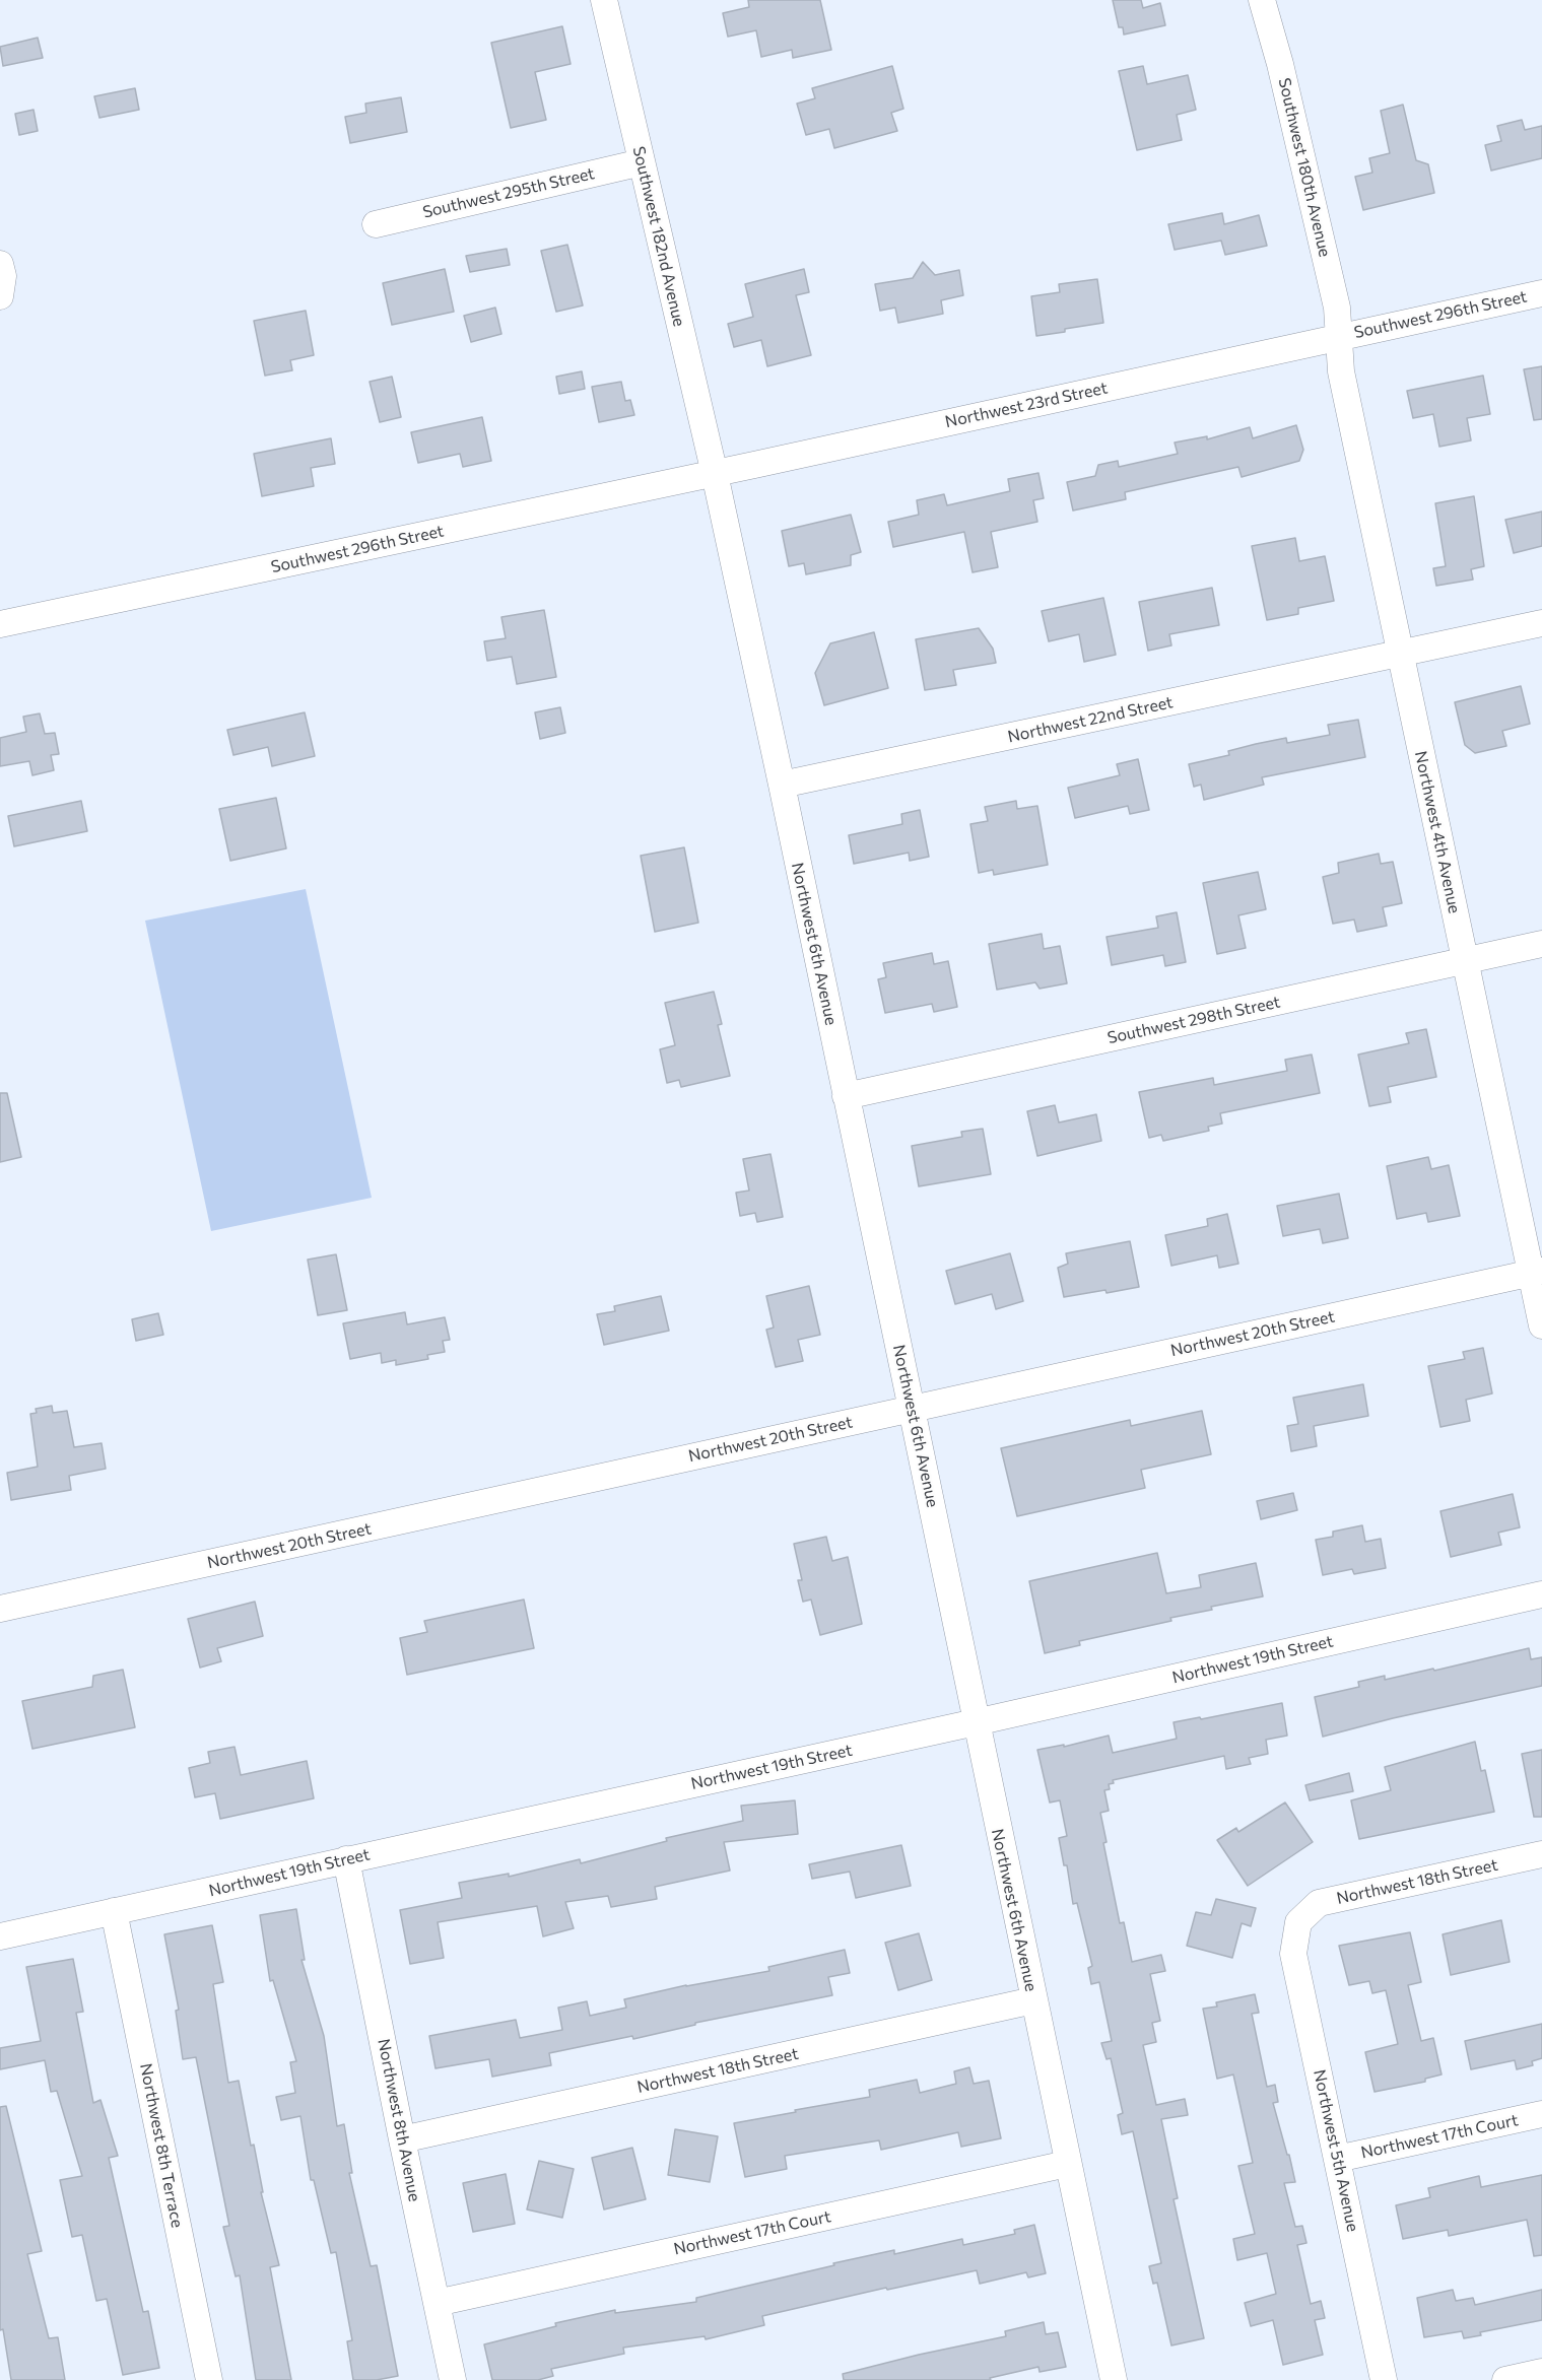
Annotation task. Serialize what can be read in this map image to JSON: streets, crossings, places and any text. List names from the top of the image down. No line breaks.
{"streets":{"street":["Southwest 180th Avenue","Southwest 295th Street","Southwest 182nd Avenue","Southwest 296th Street","Northwest 23rd Street","Northwest 22nd Street","Northwest 4th Avenue","Northwest 6th Avenue","Southwest 298th Street","Northwest 20th Street","Northwest 19th Street","Northwest 18th Street","Northwest 8th Avenue","Northwest 17th Court","Northwest 8th Terrace","Northwest 5th Avenue"]},"crossings":[["Southwest 180th Avenue","Southwest 296th Street"],["Southwest 180th Avenue","Northwest 23rd Street"],["Southwest 180th Avenue","Northwest 4th Avenue"],["Southwest 295th Street","Southwest 182nd Avenue"],["Southwest 182nd Avenue","Southwest 296th Street"],["Southwest 182nd Avenue","Northwest 23rd Street"],["Southwest 182nd Avenue","Northwest 6th Avenue"],["Southwest 296th Street","Northwest 23rd Street"],["Southwest 296th Street","Northwest 4th Avenue"],["Southwest 296th Street","Northwest 6th Avenue"],["Northwest 23rd Street","Northwest 4th Avenue"],["Northwest 23rd Street","Northwest 6th Avenue"],["Northwest 22nd Street","Northwest 4th Avenue"],["Northwest 22nd Street","Northwest 6th Avenue"],["Northwest 4th Avenue","Southwest 298th Street"],["Northwest 4th Avenue","Northwest 20th Street"],["Northwest 6th Avenue","Southwest 298th Street"],["Northwest 6th Avenue","Northwest 20th Street"],["Northwest 6th Avenue","Northwest 19th Street"],["Northwest 6th Avenue","Northwest 18th Street"],["Northwest 6th Avenue","Northwest 17th Court"],["Northwest 19th Street","Northwest 8th Avenue"],["Northwest 19th Street","Northwest 8th Terrace"],["Northwest 18th Street","Northwest 8th Avenue"],["Northwest 18th Street","Northwest 5th Avenue"],["Northwest 8th Avenue","Northwest 17th Court"],["Northwest 17th Court","Northwest 5th Avenue"]]}
